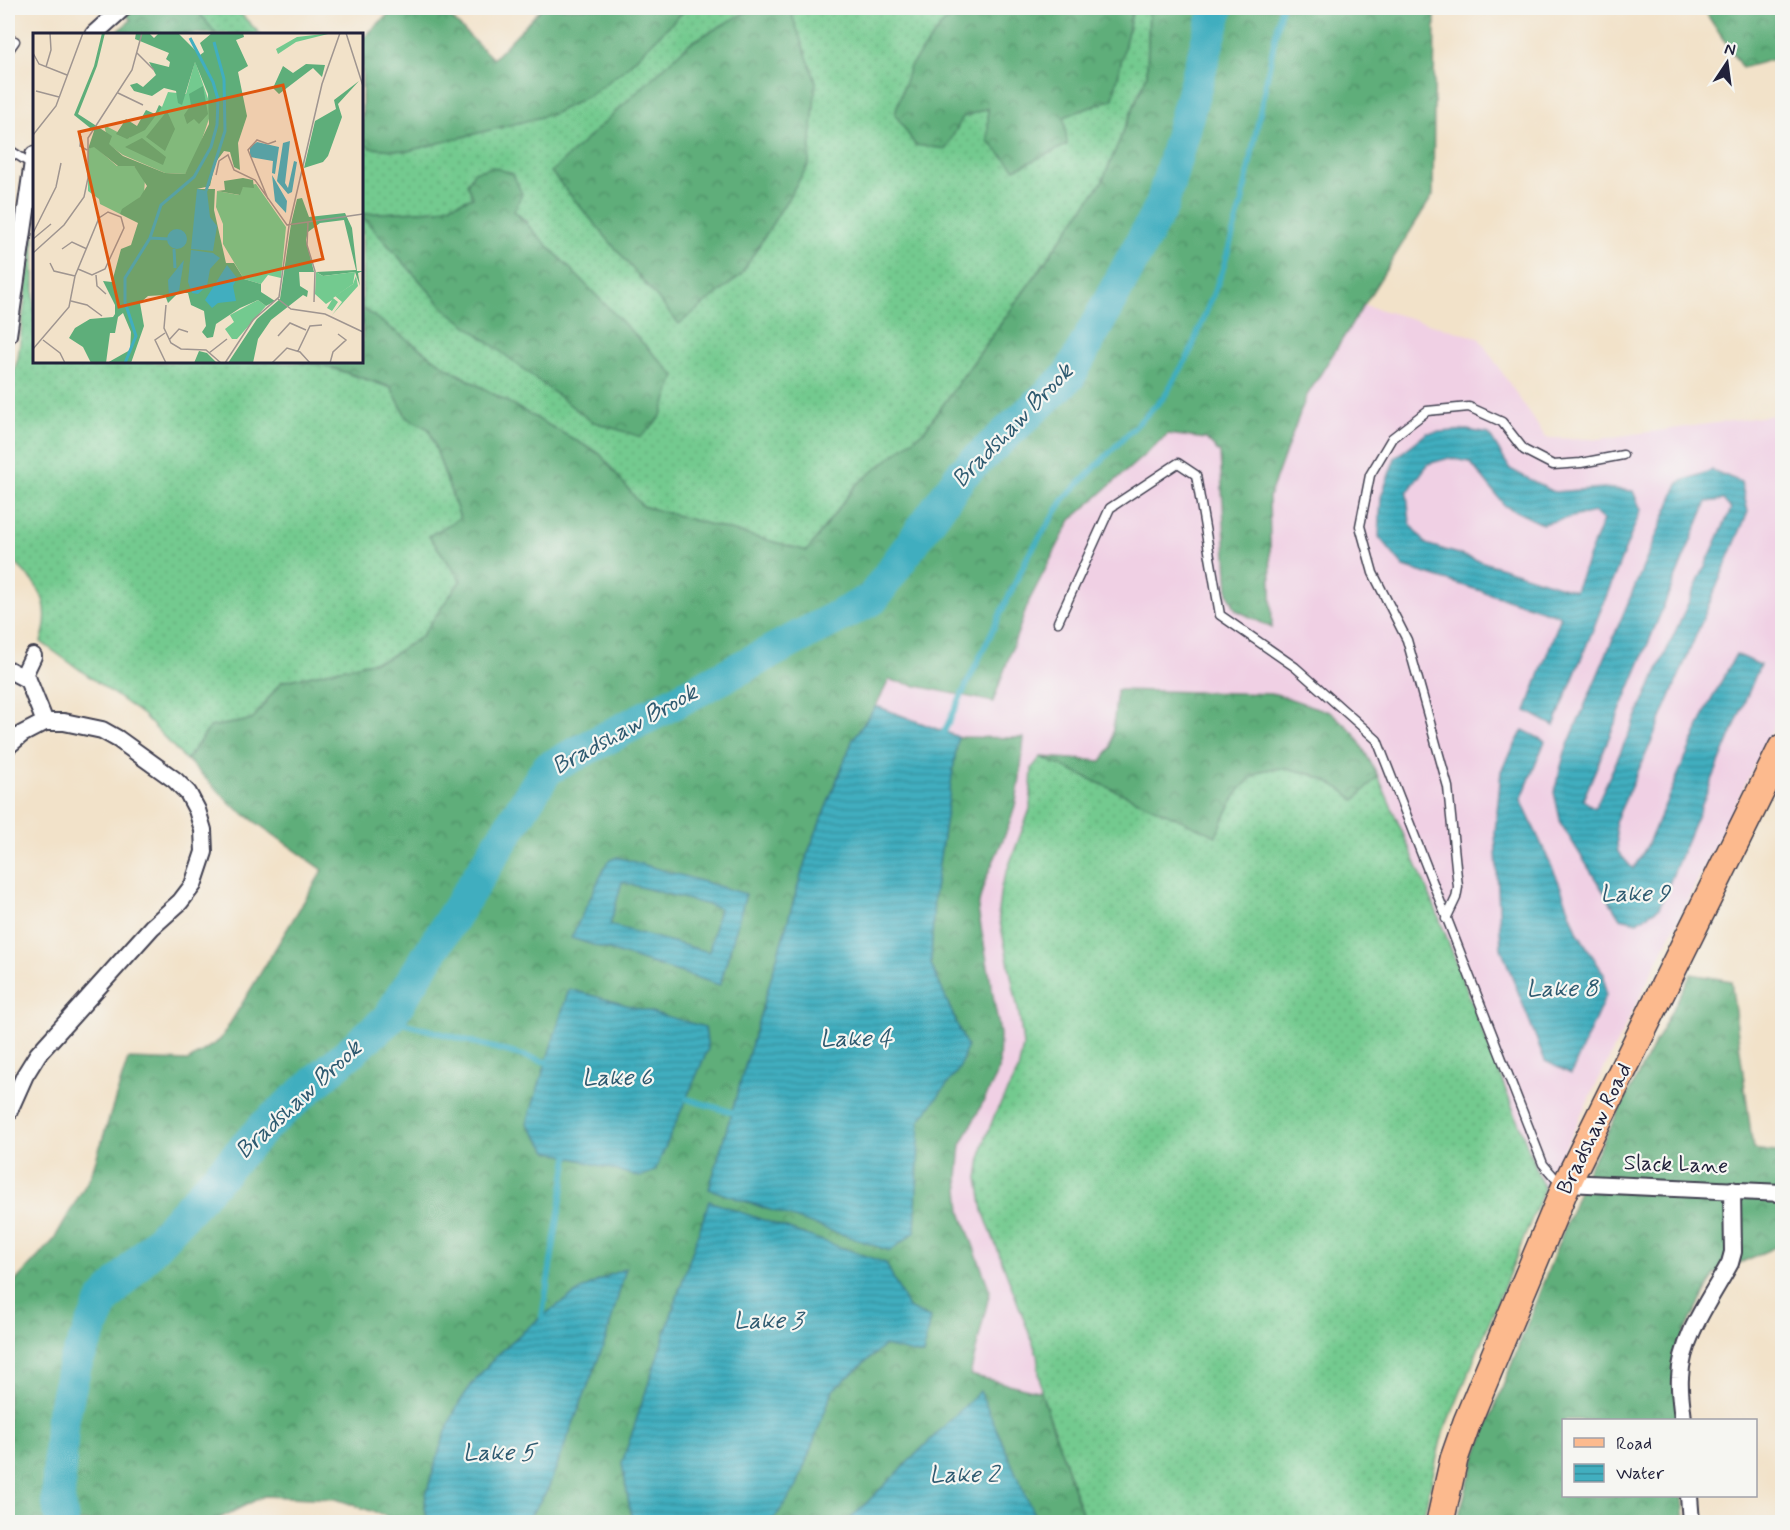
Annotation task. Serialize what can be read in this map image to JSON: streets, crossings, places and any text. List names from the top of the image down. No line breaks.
{"streets":{"main road":["Bradshaw Road"],"street":["Slack Lane"]},"crossings":[["Bradshaw Road","Slack Lane"]],"water":["Bradshaw Brook","Lake 9","Lake 8","Lake 4","Lake 6","Lake 3","Lake 5","Lake 2"],"legend":["Road","Water"],"north":"top"}
